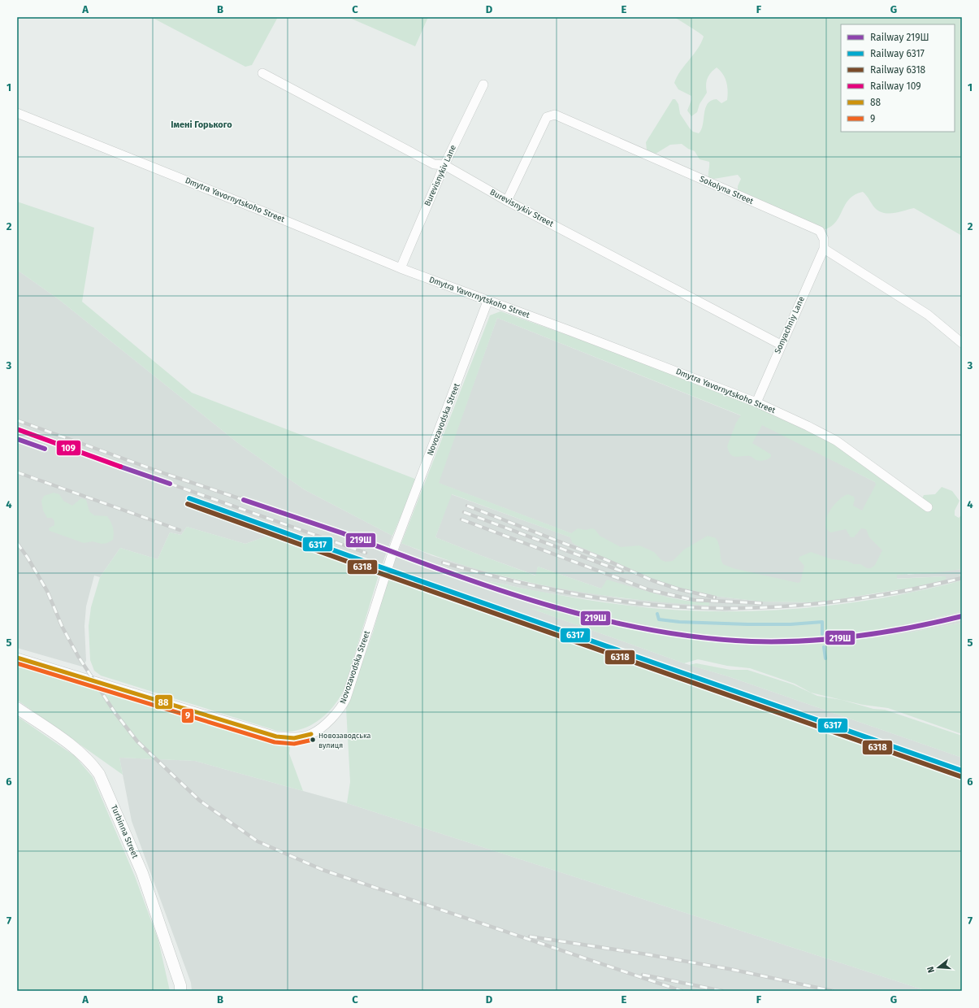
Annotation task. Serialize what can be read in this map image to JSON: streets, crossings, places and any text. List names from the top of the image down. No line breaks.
{"streets":{"street":["Burevisnykiv Lane","Sokolyna Street","Dmytra Yavornytskoho Street","Burevisnykiv Street","Sonyachniy Lane","Novozavodska Street","Turbinna Street"]},"crossings":[["Burevisnykiv Lane","Dmytra Yavornytskoho Street"],["Burevisnykiv Lane","Burevisnykiv Street"],["Sokolyna Street","Burevisnykiv Street"],["Sokolyna Street","Sonyachniy Lane"],["Dmytra Yavornytskoho Street","Sonyachniy Lane"],["Dmytra Yavornytskoho Street","Novozavodska Street"],["Burevisnykiv Street","Sonyachniy Lane"]],"districts":["Імені Горького"],"places":["Новозаводська вулиця"],"lines":["rail line 109","rail line 219Ш","rail line 6317","rail line 6318","transit line 88","transit line 9"],"legend":["Railway 219Ш","Railway 6317","Railway 6318","Railway 109","88","9"],"north":"left","grid":{"columns":["A","B","C","D","E","F","G"],"rows":["1","2","3","4","5","6","7"]}}
